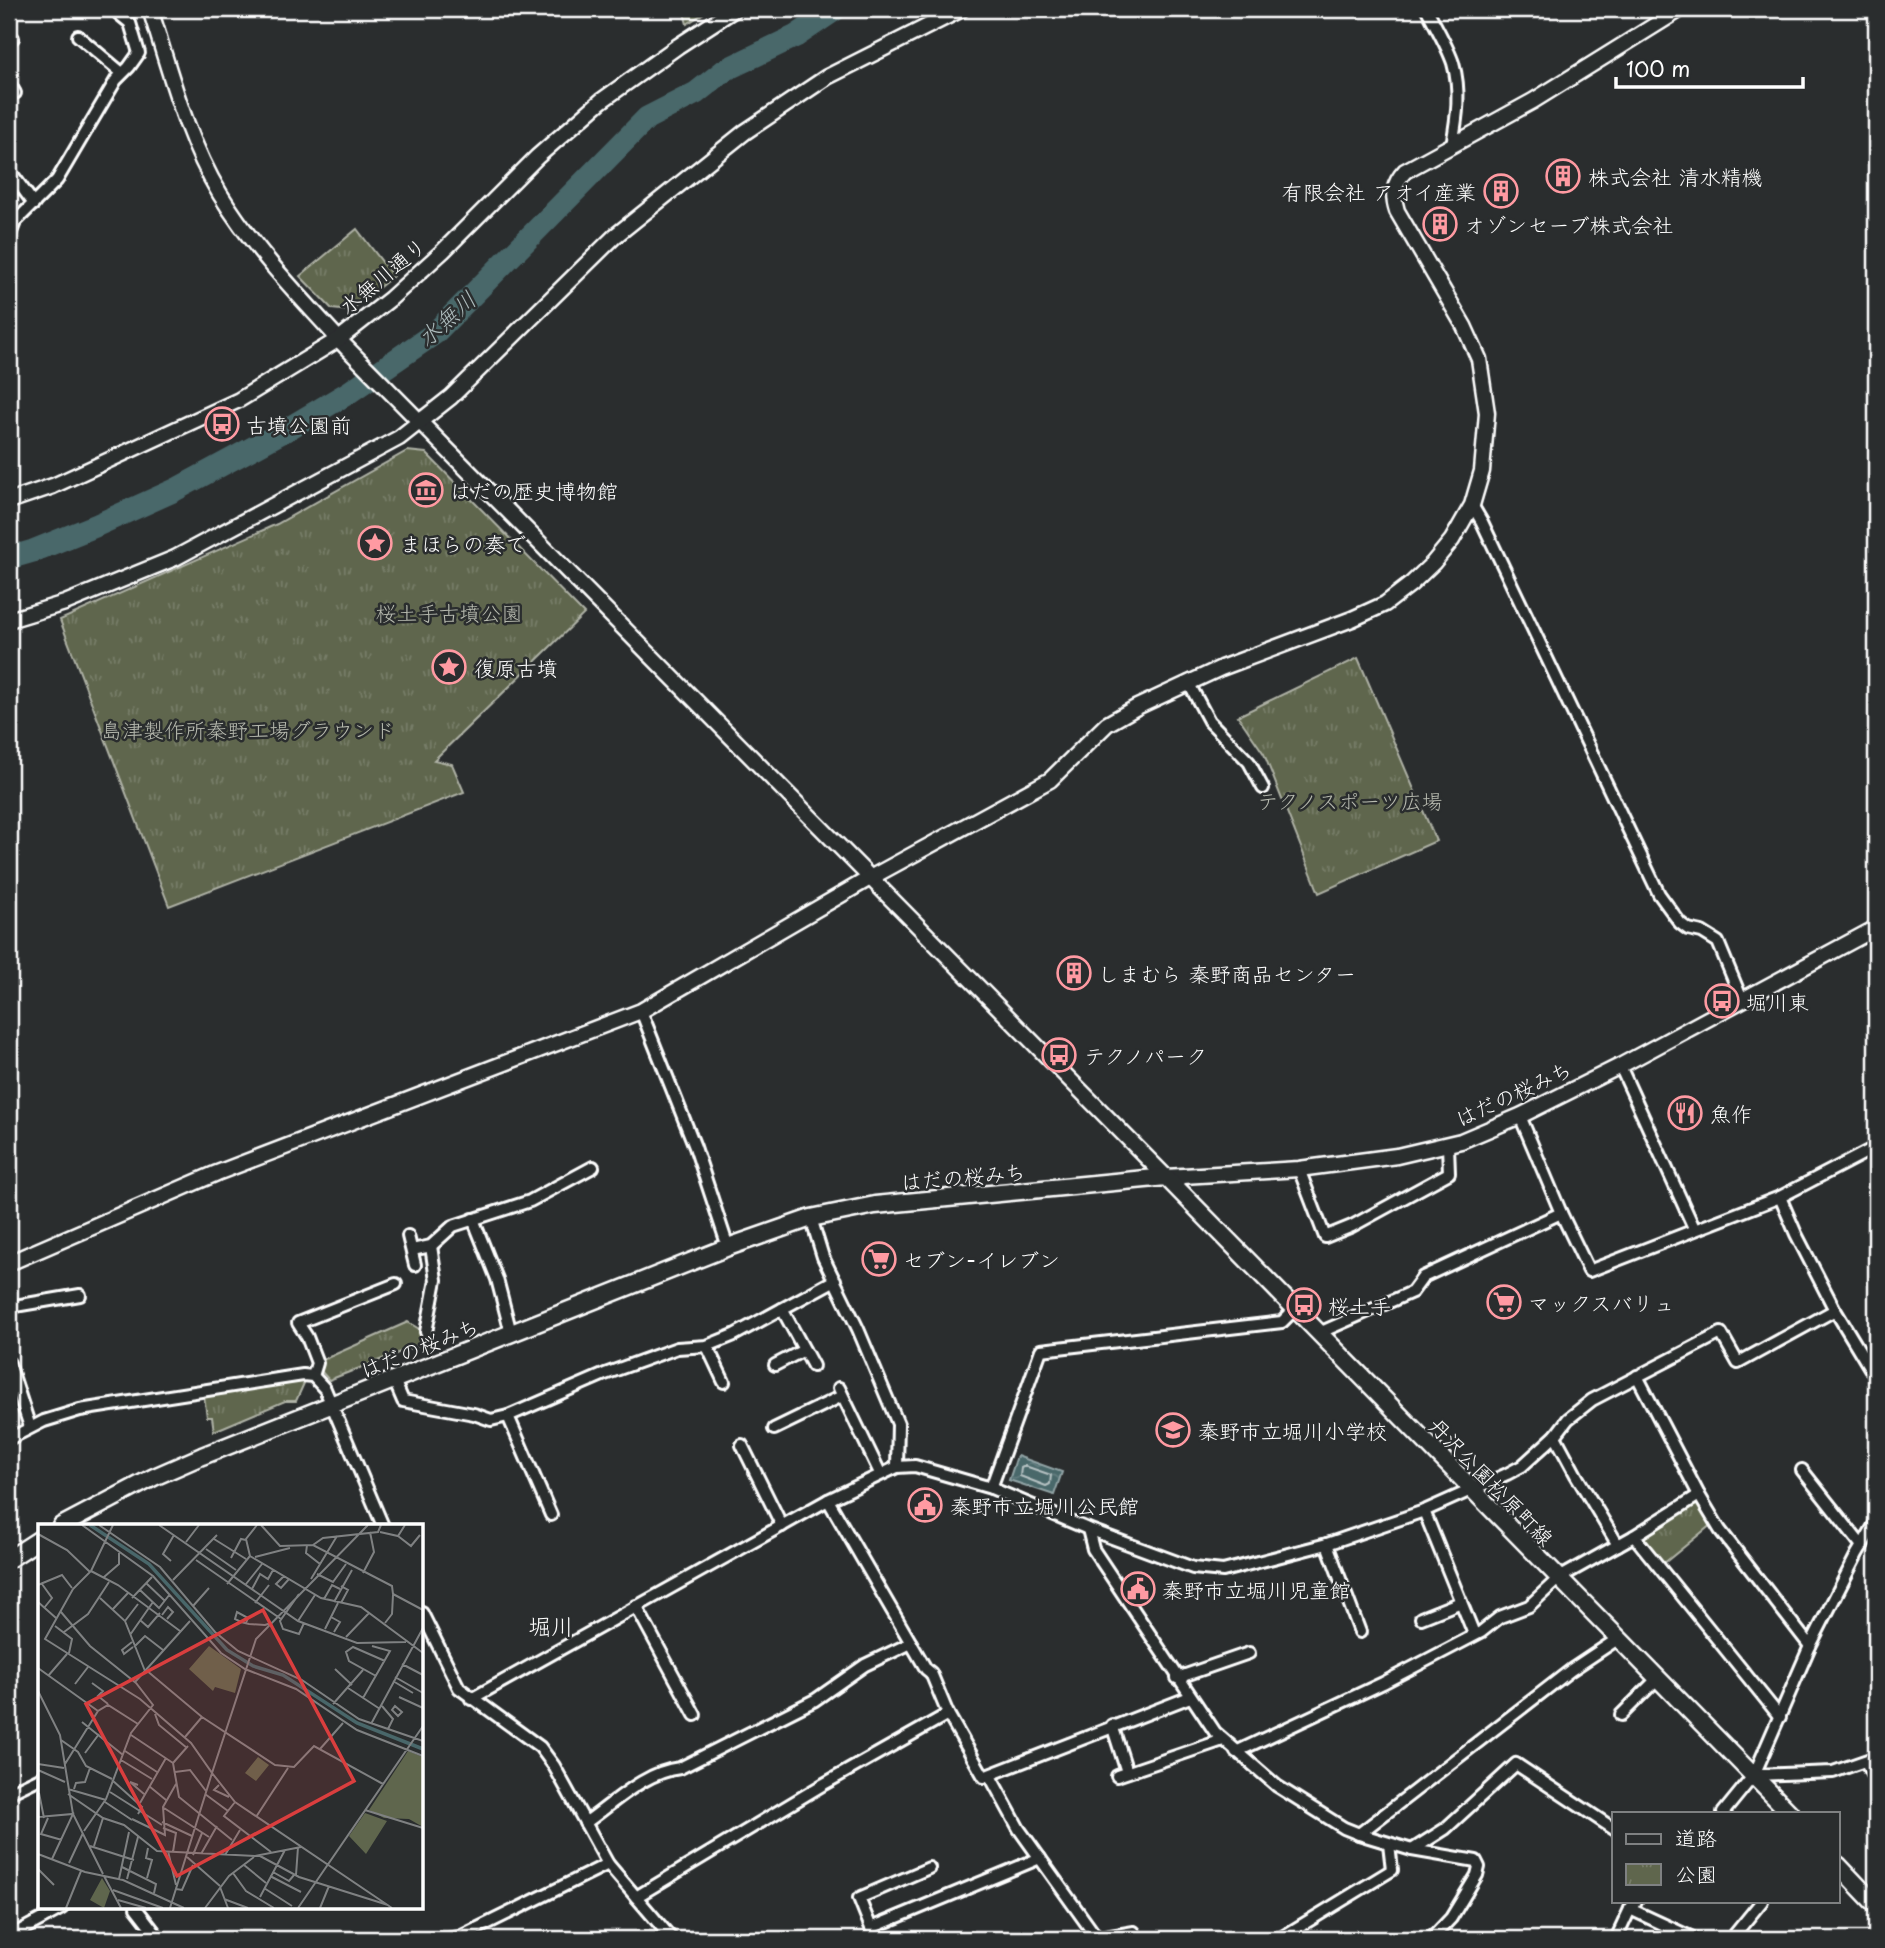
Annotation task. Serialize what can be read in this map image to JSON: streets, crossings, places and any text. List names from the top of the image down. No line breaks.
{"streets":{"main road":["はだの桜みち","丹沢公園松原町線"],"street":["水無川通り"]},"crossings":[["はだの桜みち","丹沢公園松原町線"]],"districts":["堀川"],"water":["水無川"],"parks":["桜土手古墳公園","島津製作所秦野工場グラウンド","テクノスポーツ広場"],"places":{"building":["株式会社 清水精機","有限会社 アオイ産業","オゾンセーブ株式会社","しまむら 秦野商品センター"],"bus stop":["古墳公園前","堀川東","テクノパーク","桜土手"],"museum":["はだの歴史博物館"],"place":["まほらの奏で","復原古墳"],"restaurant":["魚作"],"supermarket":["セブン-イレブン","マックスバリュ"],"school or university":["秦野市立堀川小学校"],"public building":["秦野市立堀川公民館","秦野市立堀川児童館"]},"legend":["道路","公園"],"scale_bar":"100 m"}
